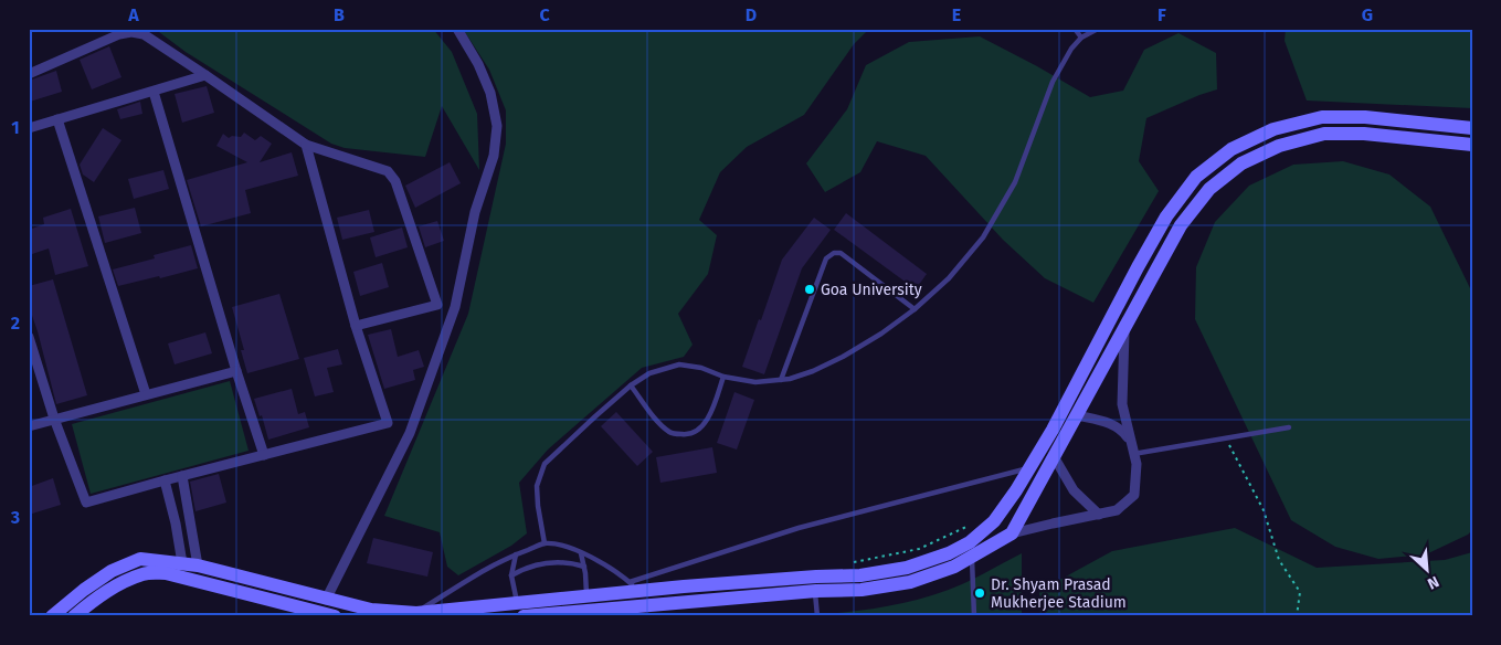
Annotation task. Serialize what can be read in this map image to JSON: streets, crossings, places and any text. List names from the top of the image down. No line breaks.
{"places":["Goa University","Dr. Shyam Prasad Mukherjee Stadium"],"north":"bottom right","grid":{"columns":["A","B","C","D","E","F","G"],"rows":["1","2","3"]}}
